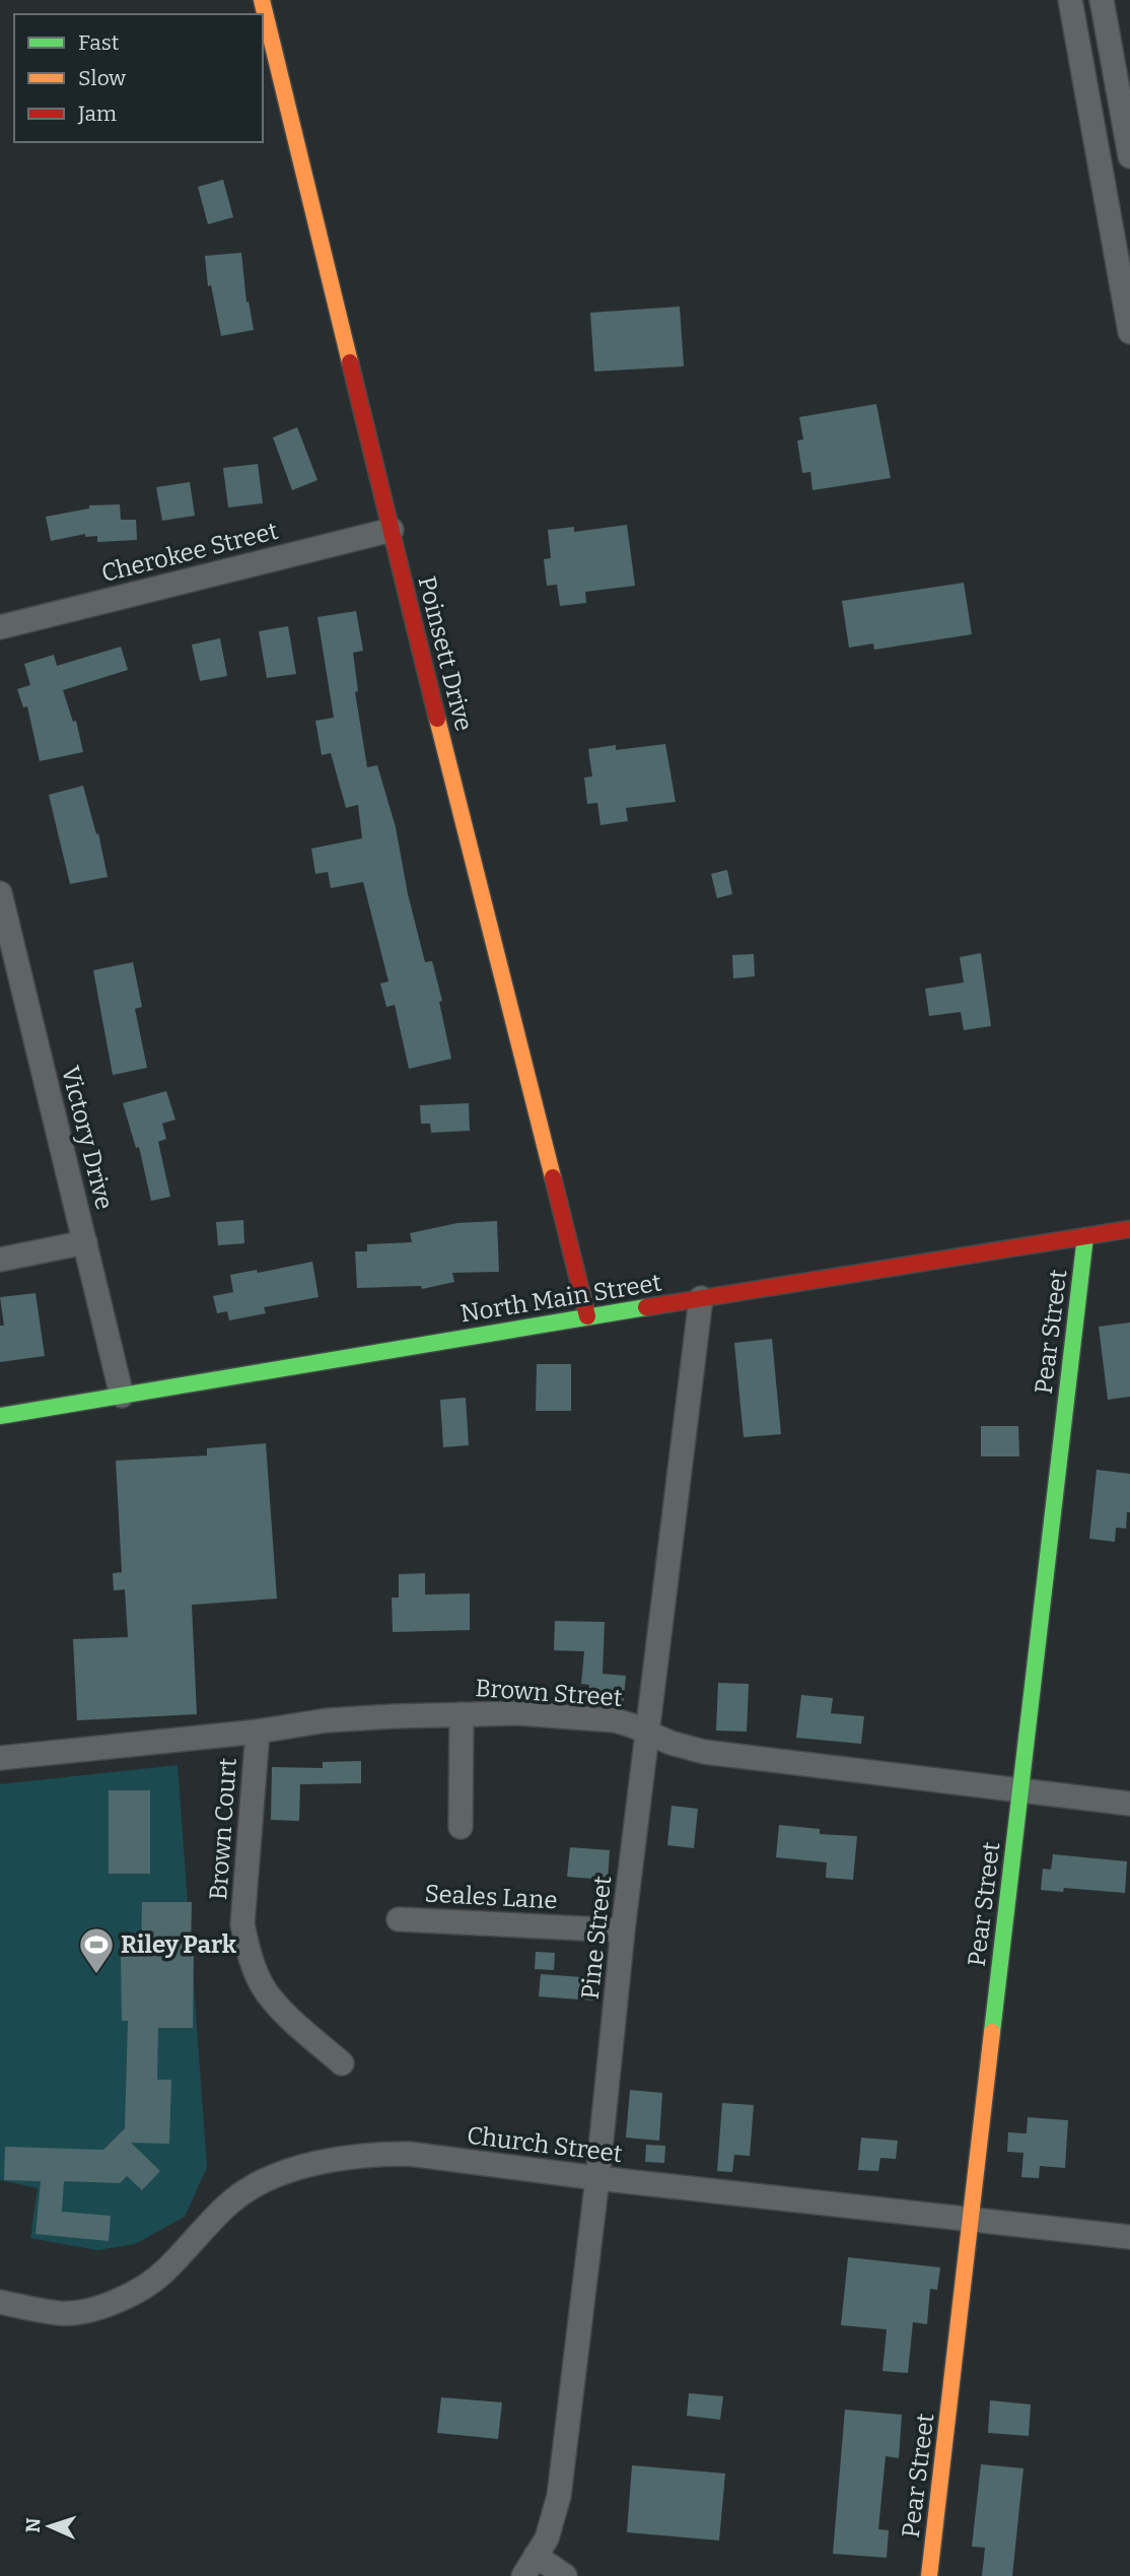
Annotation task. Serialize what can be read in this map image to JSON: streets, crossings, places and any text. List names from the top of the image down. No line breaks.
{"streets":{"street":["Cherokee Street","Poinsett Drive","Victory Drive","North Main Street","Pear Street","Brown Street","Brown Court","Seales Lane","Pine Street","Church Street"]},"crossings":[["Cherokee Street","Poinsett Drive"],["Poinsett Drive","North Main Street"],["Victory Drive","North Main Street"],["North Main Street","Pear Street"],["North Main Street","Pine Street"],["Pear Street","Brown Street"],["Pear Street","Church Street"],["Brown Street","Brown Court"],["Brown Street","Pine Street"],["Seales Lane","Pine Street"],["Pine Street","Church Street"]],"places":{"sports":["Riley Park"]},"legend":["Fast","Slow","Jam"],"north":"left"}
